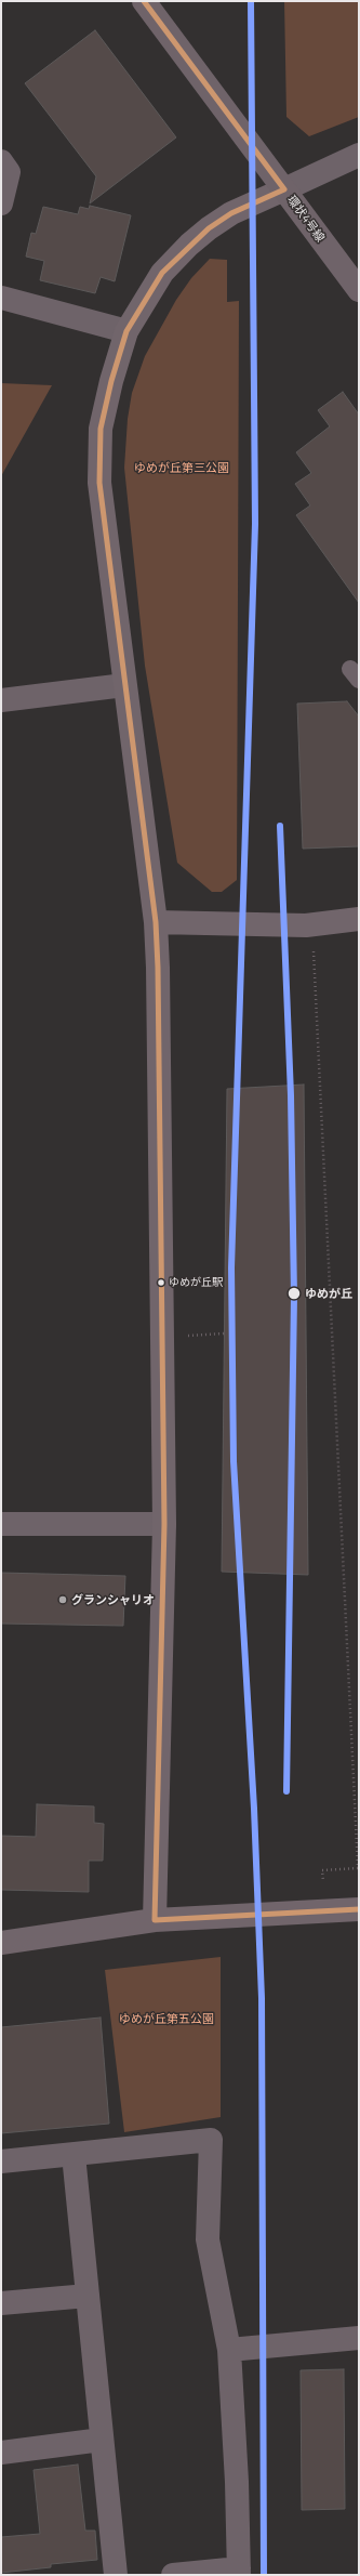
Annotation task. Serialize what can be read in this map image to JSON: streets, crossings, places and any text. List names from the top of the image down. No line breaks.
{"streets":{"main road":["環状4号線"]},"parks":["ゆめが丘第三公園","ゆめが丘第五公園"],"places":["ゆめが丘駅","ゆめが丘","グランシャリオ"]}
